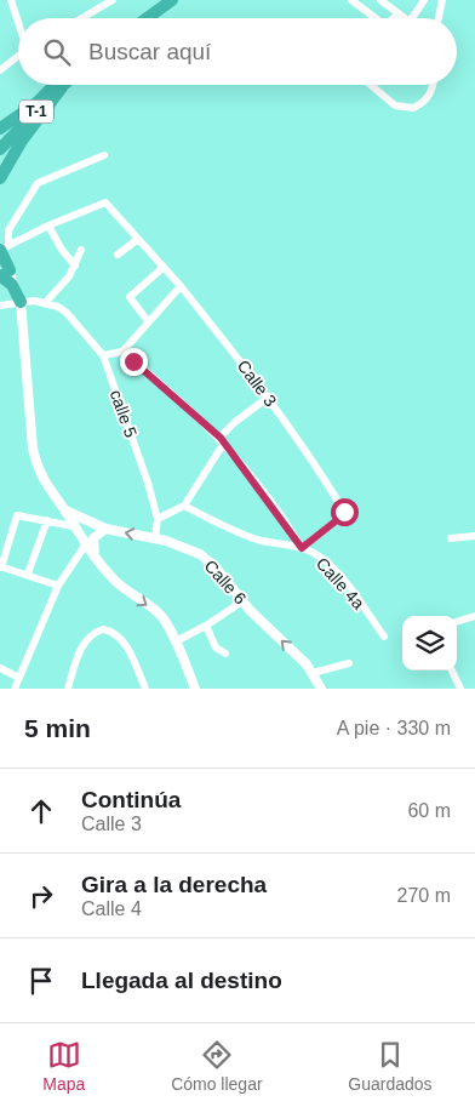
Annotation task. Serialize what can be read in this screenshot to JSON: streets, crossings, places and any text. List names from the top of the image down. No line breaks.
{"streets":{"highway":["T-1"],"street":["Calle 3","calle 5","Calle 6","Calle 4a"]},"crossings":[["Calle 3","calle 5"],["Calle 3","Calle 6"],["Calle 3","Calle 4a"],["calle 5","Calle 6"]],"page":{"search":"Buscar aquí","heading":["5 min","A pie · 330 m"],"list":[["Continúa","Calle 3","60 m"],["Gira a la derecha","Calle 4","270 m"],"Llegada al destino"],"nav":["Mapa","Cómo llegar","Guardados"]}}
